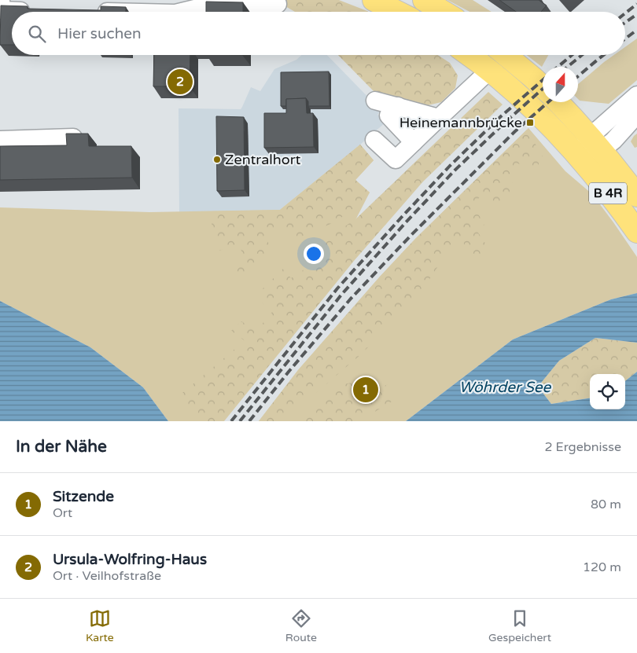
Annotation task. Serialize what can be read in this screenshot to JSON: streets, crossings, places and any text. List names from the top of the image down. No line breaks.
{"streets":{"main road":["B 4R"]},"water":["Wöhrder See"],"places":{"transit":["Heinemannbrücke"],"other":["Zentralhort"]},"north":"top","page":{"search":"Hier suchen","pins":["2","1"],"heading":["In der Nähe","2 Ergebnisse"],"list":[{"mark":"1","name":"Sitzende","note":"Ort","value":"80 m"},{"mark":"2","name":"Ursula-Wolfring-Haus","note":"Ort · Veilhofstraße","value":"120 m"}],"nav":["Karte","Route","Gespeichert"]}}
